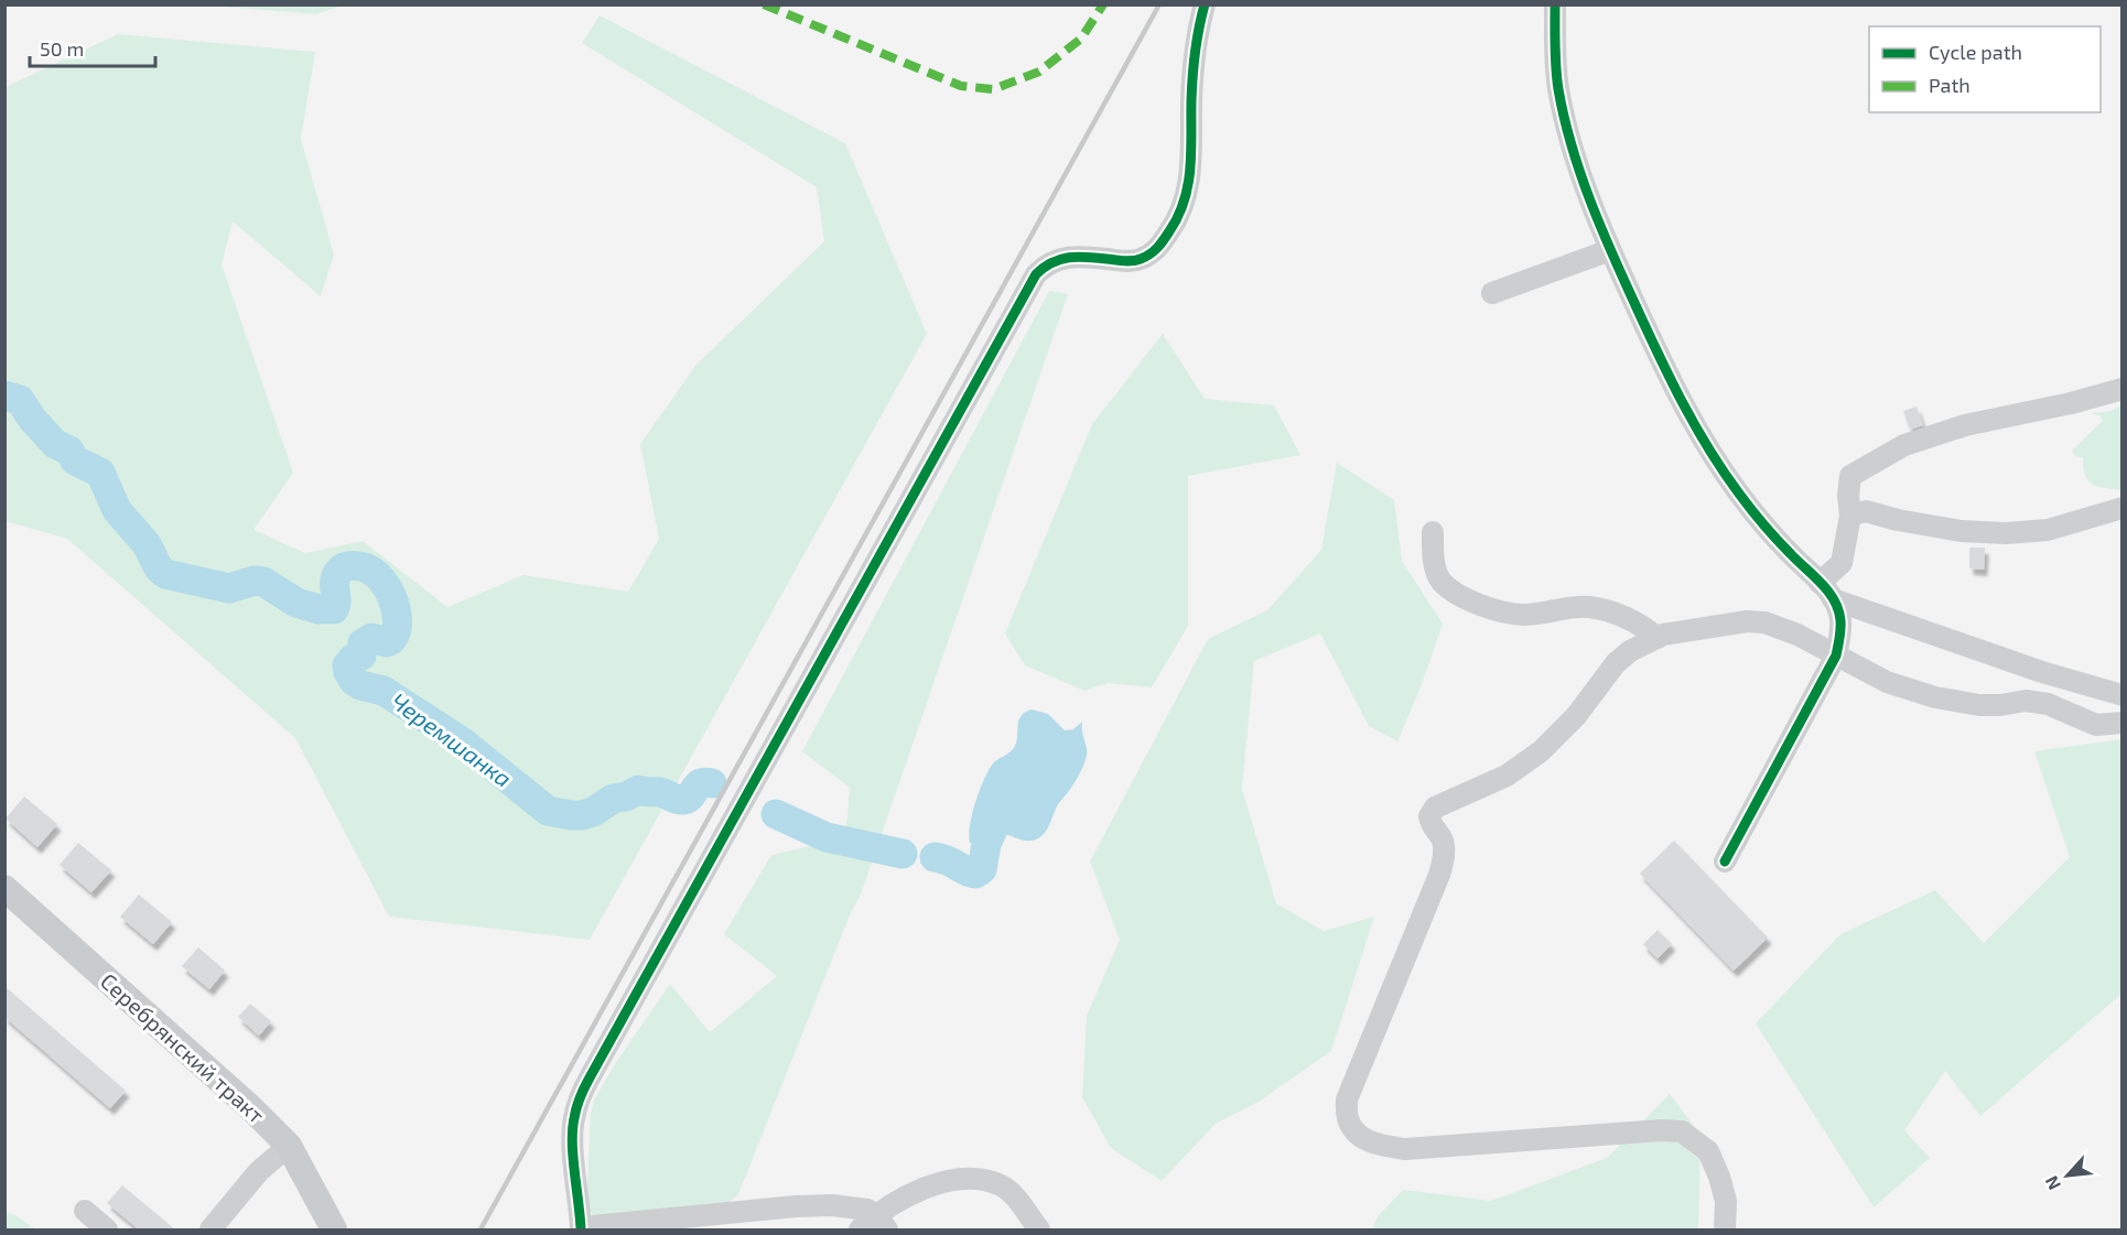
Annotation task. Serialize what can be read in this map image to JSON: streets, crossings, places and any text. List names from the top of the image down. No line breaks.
{"streets":{"main road":["Серебрянский тракт"]},"water":["Черемшанка"],"legend":["Cycle path","Path"],"scale_bar":"50 m","north":"bottom left"}
